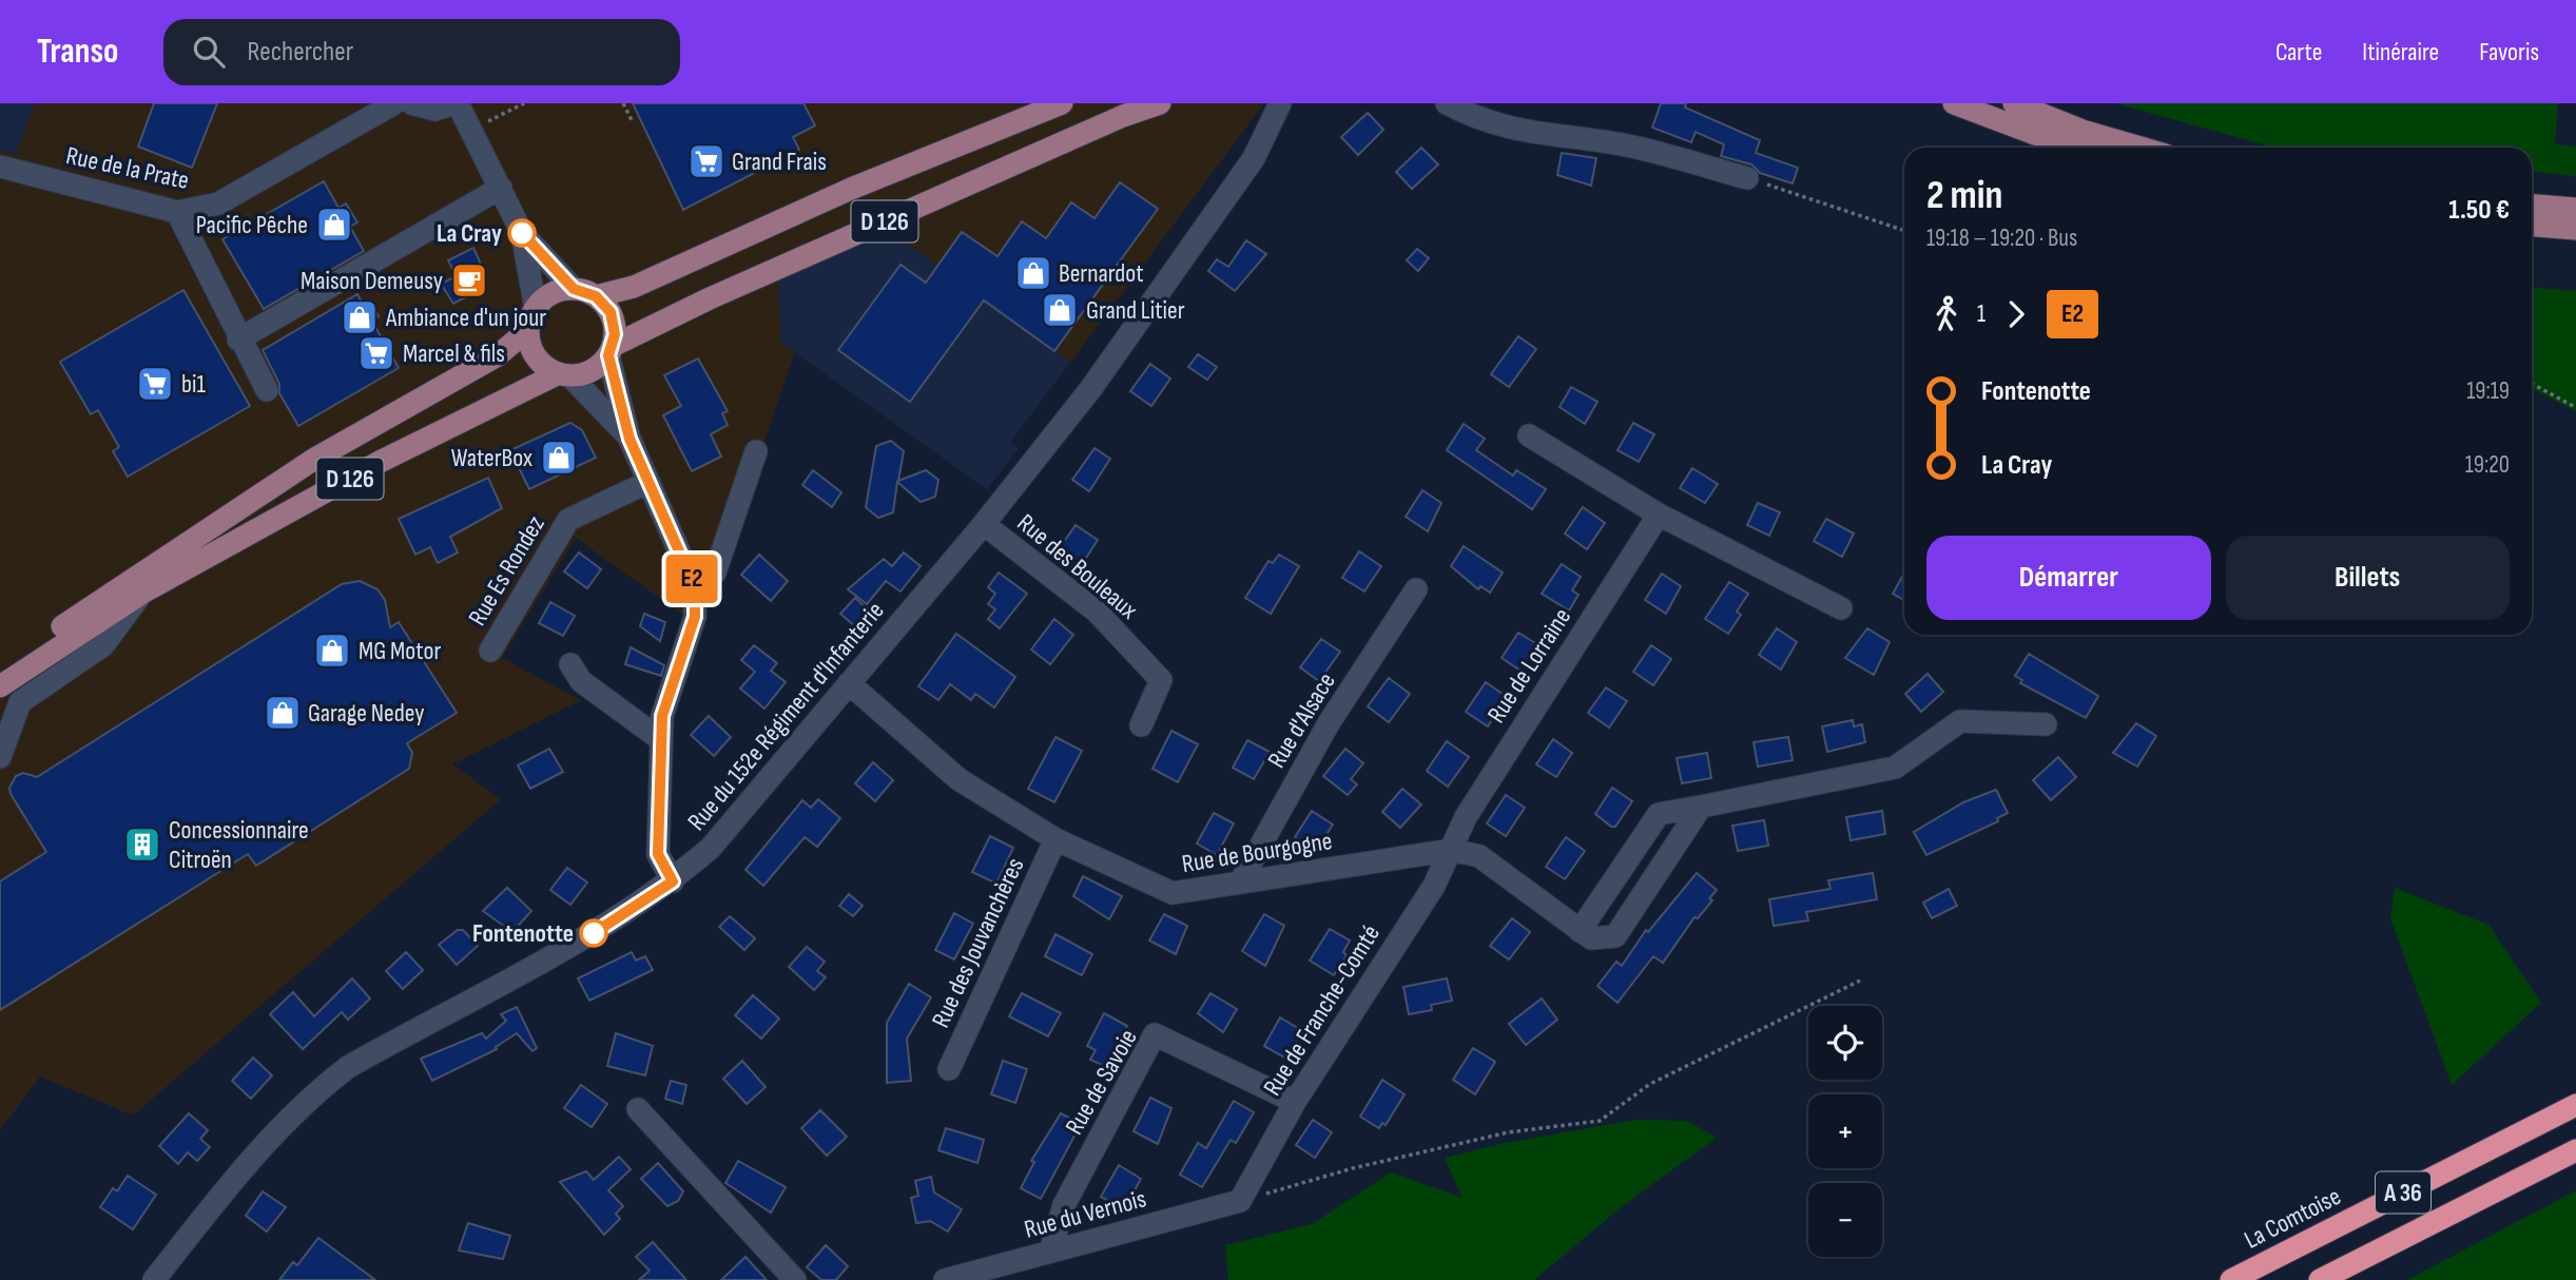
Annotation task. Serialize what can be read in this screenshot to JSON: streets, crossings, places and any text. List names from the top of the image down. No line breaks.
{"streets":{"highway":["A 36","La Comtoise"],"main road":["D 126"],"street":["Rue de la Prate","Rue des Bouleaux","Rue Es Rondez","Rue de Lorraine","Rue du 152e Régiment d'Infanterie","Rue d'Alsace","Rue de Bourgogne","Rue des Jouvanchères","Rue de Franche-Comté","Rue de Savoie","Rue du Vernois"]},"crossings":[["Rue des Bouleaux","Rue du 152e Régiment d'Infanterie"],["Rue de Lorraine","Rue de Bourgogne"],["Rue de Lorraine","Rue de Franche-Comté"],["Rue du 152e Régiment d'Infanterie","Rue de Bourgogne"],["Rue d'Alsace","Rue de Bourgogne"],["Rue de Bourgogne","Rue des Jouvanchères"],["Rue de Bourgogne","Rue de Franche-Comté"],["Rue de Franche-Comté","Rue de Savoie"],["Rue de Franche-Comté","Rue du Vernois"],["Rue de Savoie","Rue du Vernois"]],"places":{"supermarket":["Grand Frais","Marcel & fils","bi1"],"shop":["Pacific Pêche","Bernardot","Grand Litier","Ambiance d'un jour","WaterBox","MG Motor","Garage Nedey"],"other":["La Cray","Fontenotte"],"cafe":["Maison Demeusy"],"building":["Concessionnaire Citroën"]},"lines":["bus line E2"],"page":{"header":"Transo","search":"Rechercher","nav":["Carte","Itinéraire","Favoris"],"on_map":"E2","heading":["2 min","19:18 – 19:20 · Bus","1.50 €"],"legs":["1","E2"],"list":[{"name":"Fontenotte","value":"19:19"},{"name":"La Cray","value":"19:20"}],"buttons":["Démarrer","Billets"],"map_buttons":["+","−"]}}
